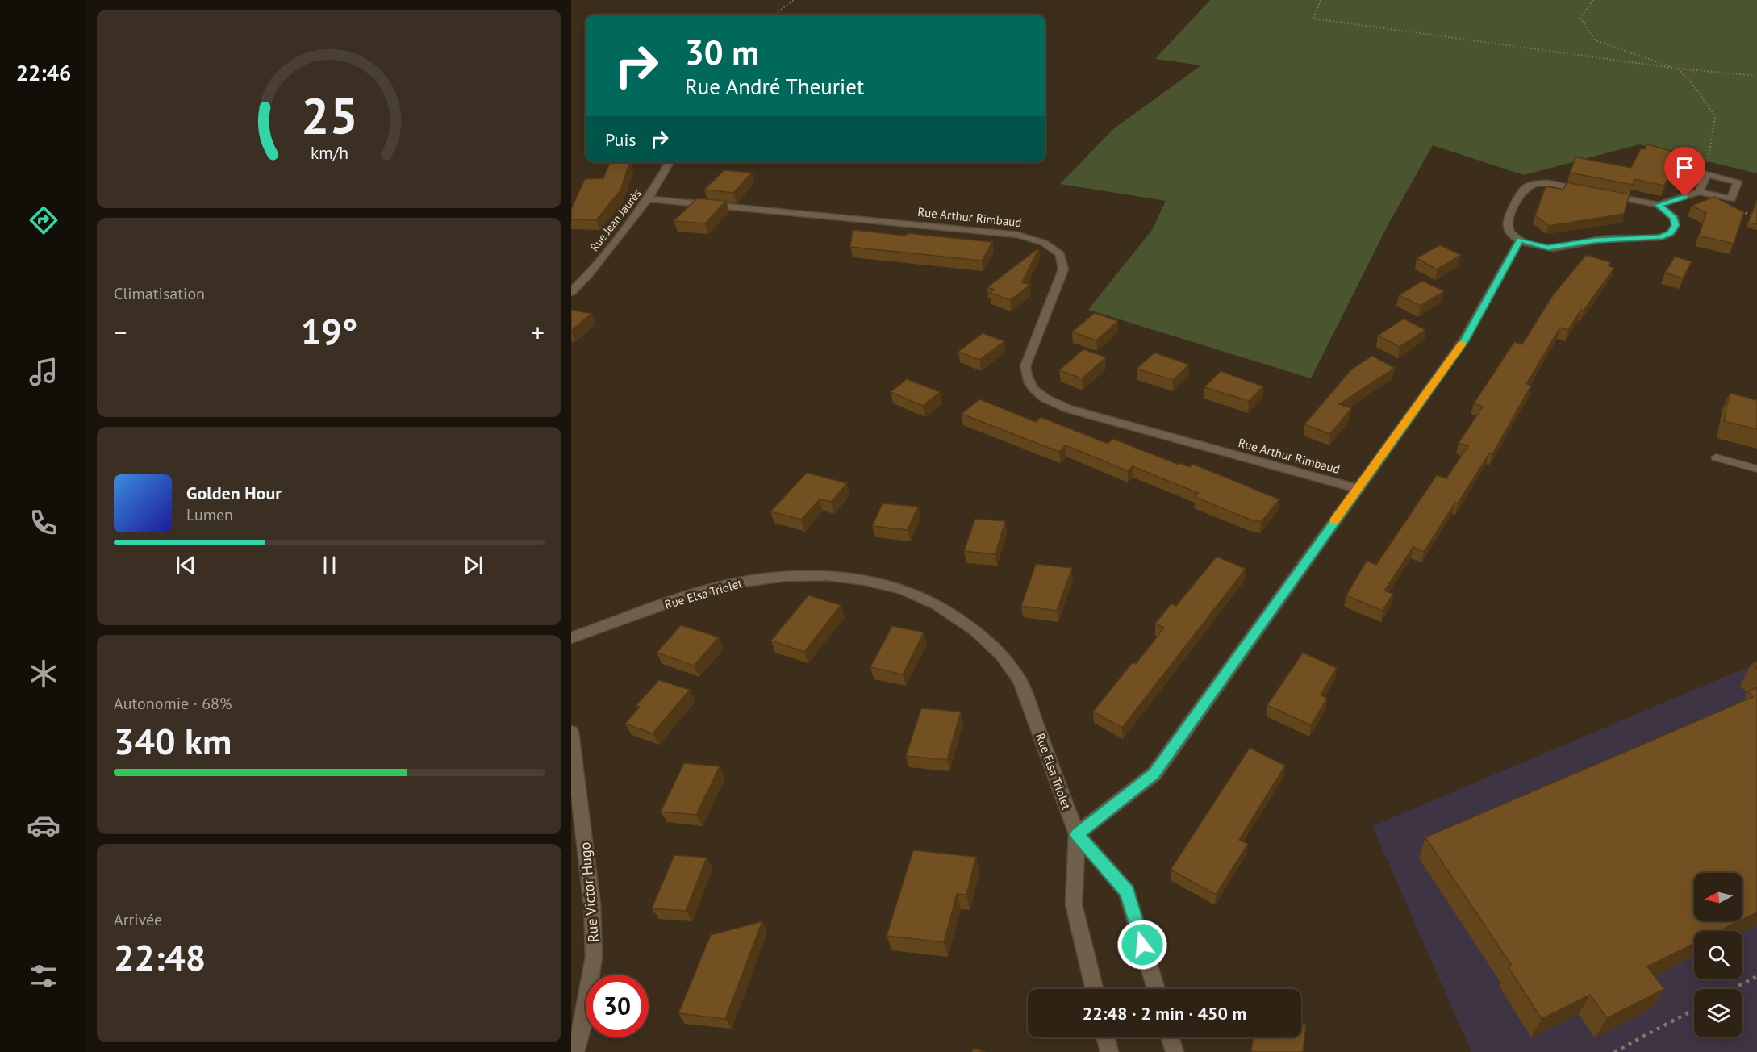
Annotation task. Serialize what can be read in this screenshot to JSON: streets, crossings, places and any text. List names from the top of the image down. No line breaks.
{"streets":{"street":["Rue Arthur Rimbaud","Rue Jean Jaurès","Rue Elsa Triolet","Rue Victor Hugo"]},"crossings":[["Rue Arthur Rimbaud","Rue Jean Jaurès"]],"north":"left","page":{"tabs":"22:46","turn":["30 m","Rue André Theuriet"],"then":"Puis","tile":["Climatisation",["Autonomie · 68%","340 km"],["Arrivée","22:48"]],"heat":["−","19°","+"],"song":["Golden Hour","Lumen"],"limit":"30","trip":"22:48 · 2 min · 450 m","gauge":["25","km/h"]}}
